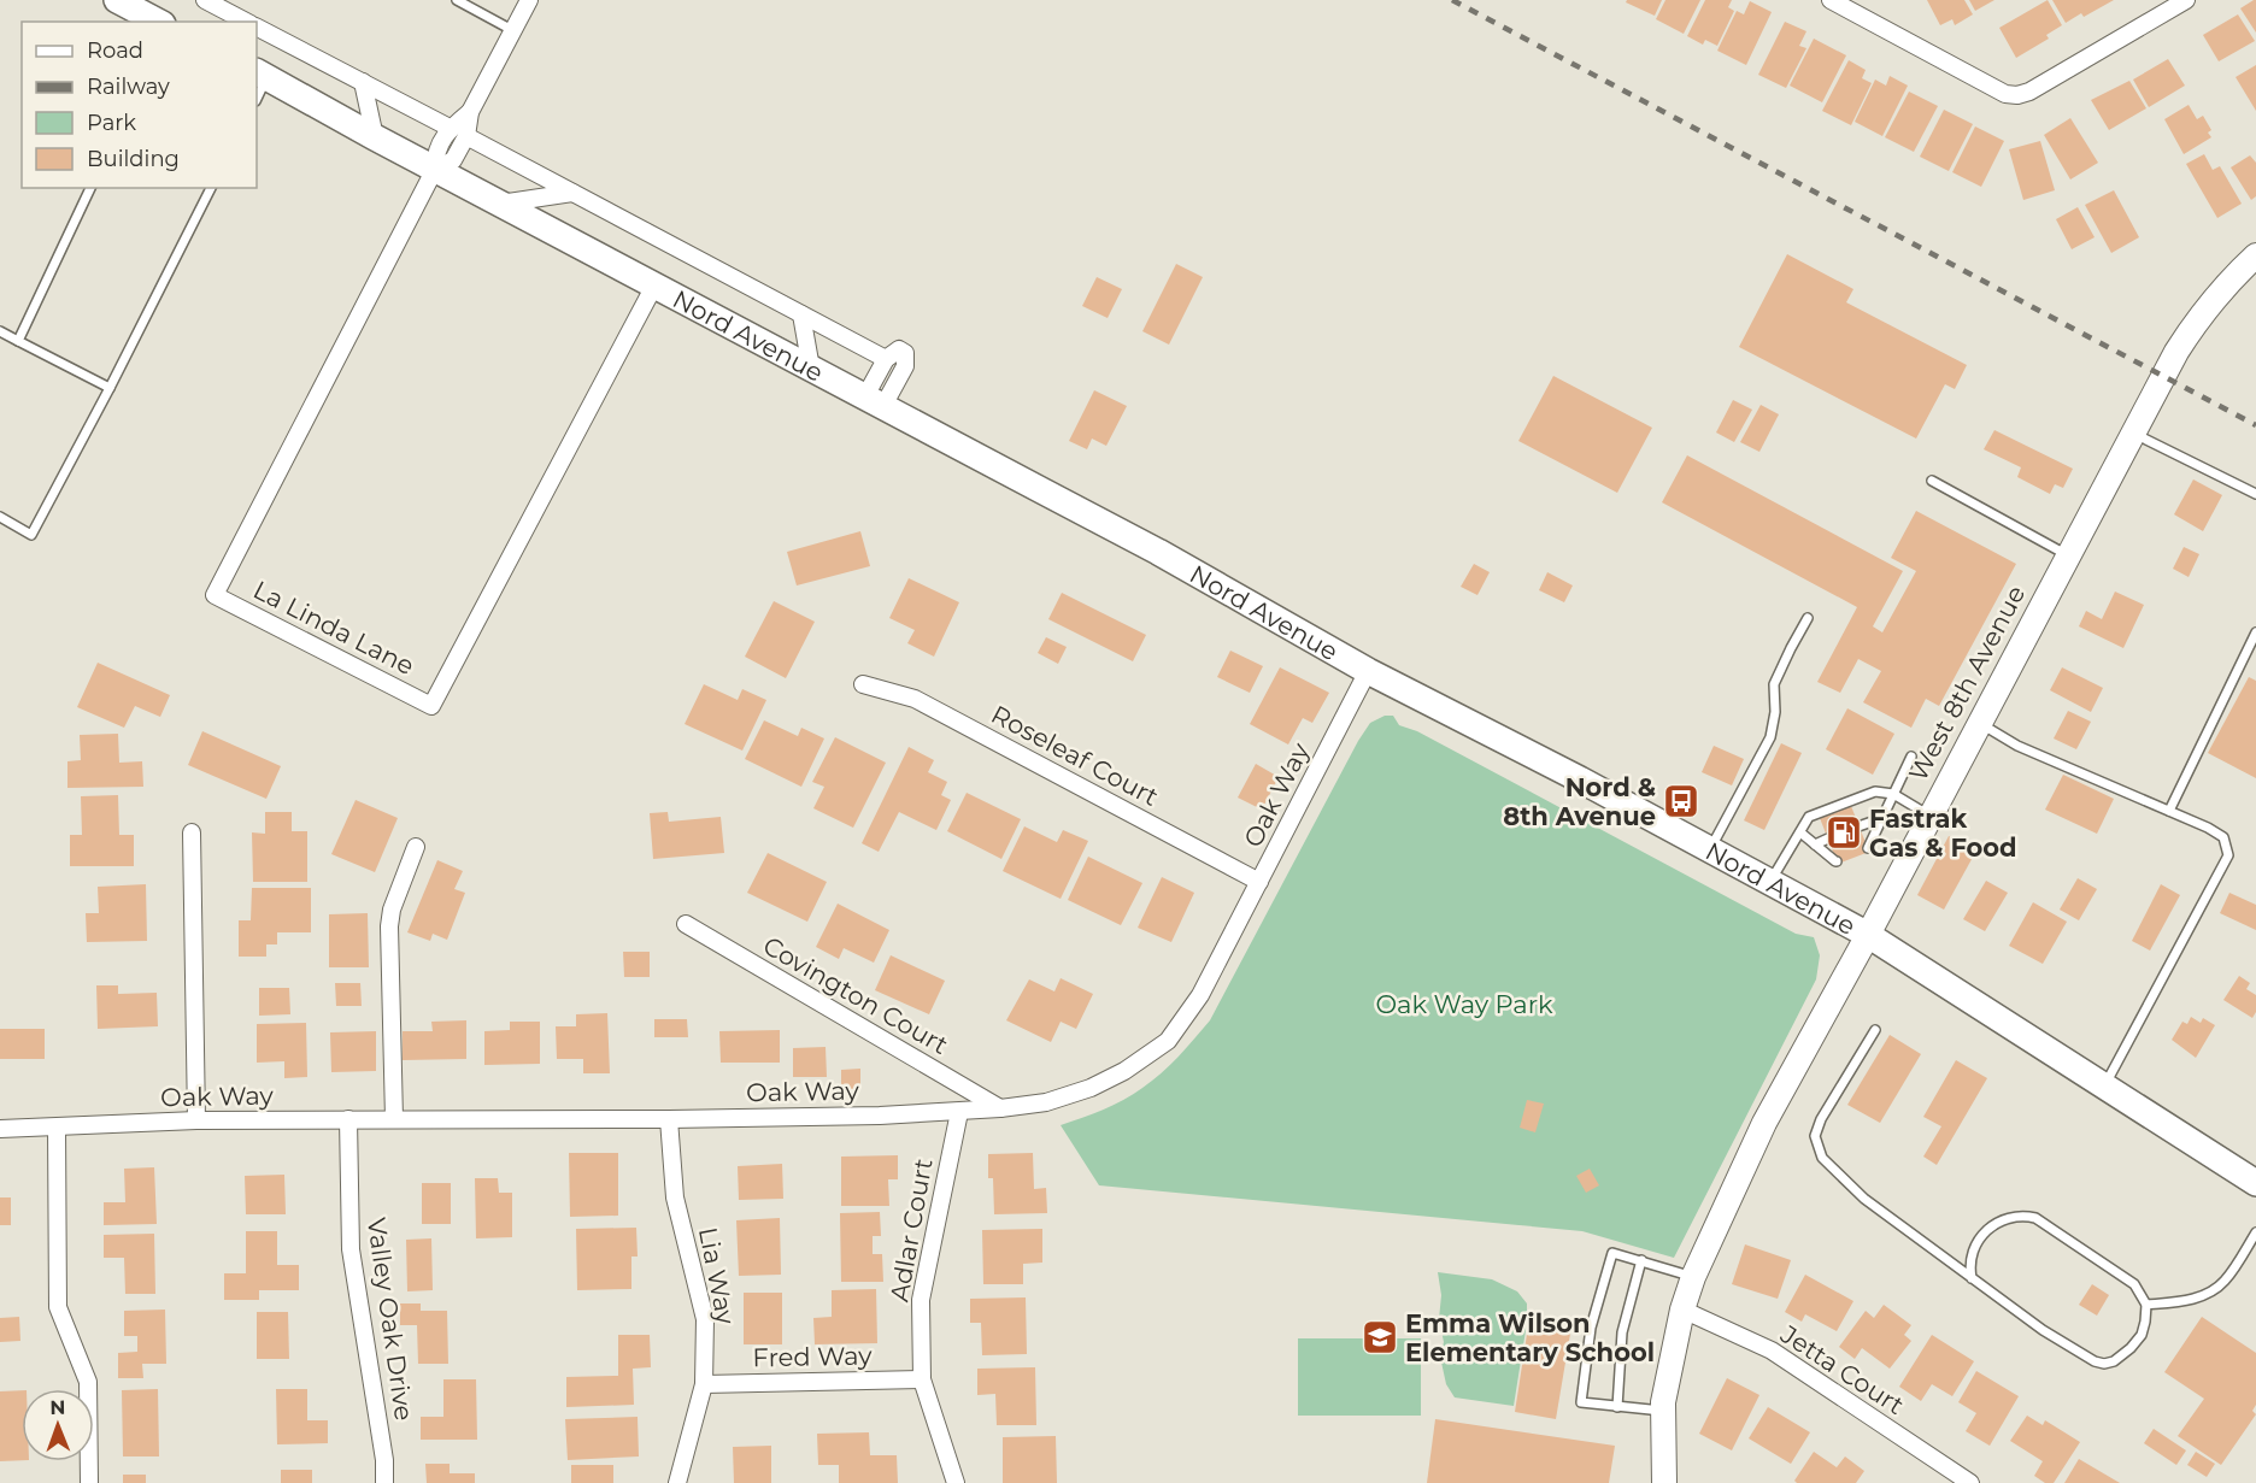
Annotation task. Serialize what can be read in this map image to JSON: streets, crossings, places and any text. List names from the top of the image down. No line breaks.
{"streets":{"main road":["Nord Avenue"],"street":["La Linda Lane","West 8th Avenue","Roseleaf Court","Oak Way","Covington Court","Adlar Court","Lia Way","Valley Oak Drive","Fred Way","Jetta Court"]},"crossings":[["Nord Avenue","La Linda Lane"],["Nord Avenue","West 8th Avenue"],["Nord Avenue","Oak Way"],["West 8th Avenue","Jetta Court"],["Roseleaf Court","Oak Way"],["Oak Way","Covington Court"],["Oak Way","Adlar Court"],["Oak Way","Lia Way"],["Oak Way","Valley Oak Drive"],["Adlar Court","Fred Way"],["Lia Way","Fred Way"]],"parks":["Oak Way Park"],"places":{"bus stop":["Nord & 8th Avenue"],"fuel station":["Fastrak Gas & Food"],"school or university":["Emma Wilson Elementary School"]},"legend":["Road","Railway","Park","Building"],"north":"top"}
